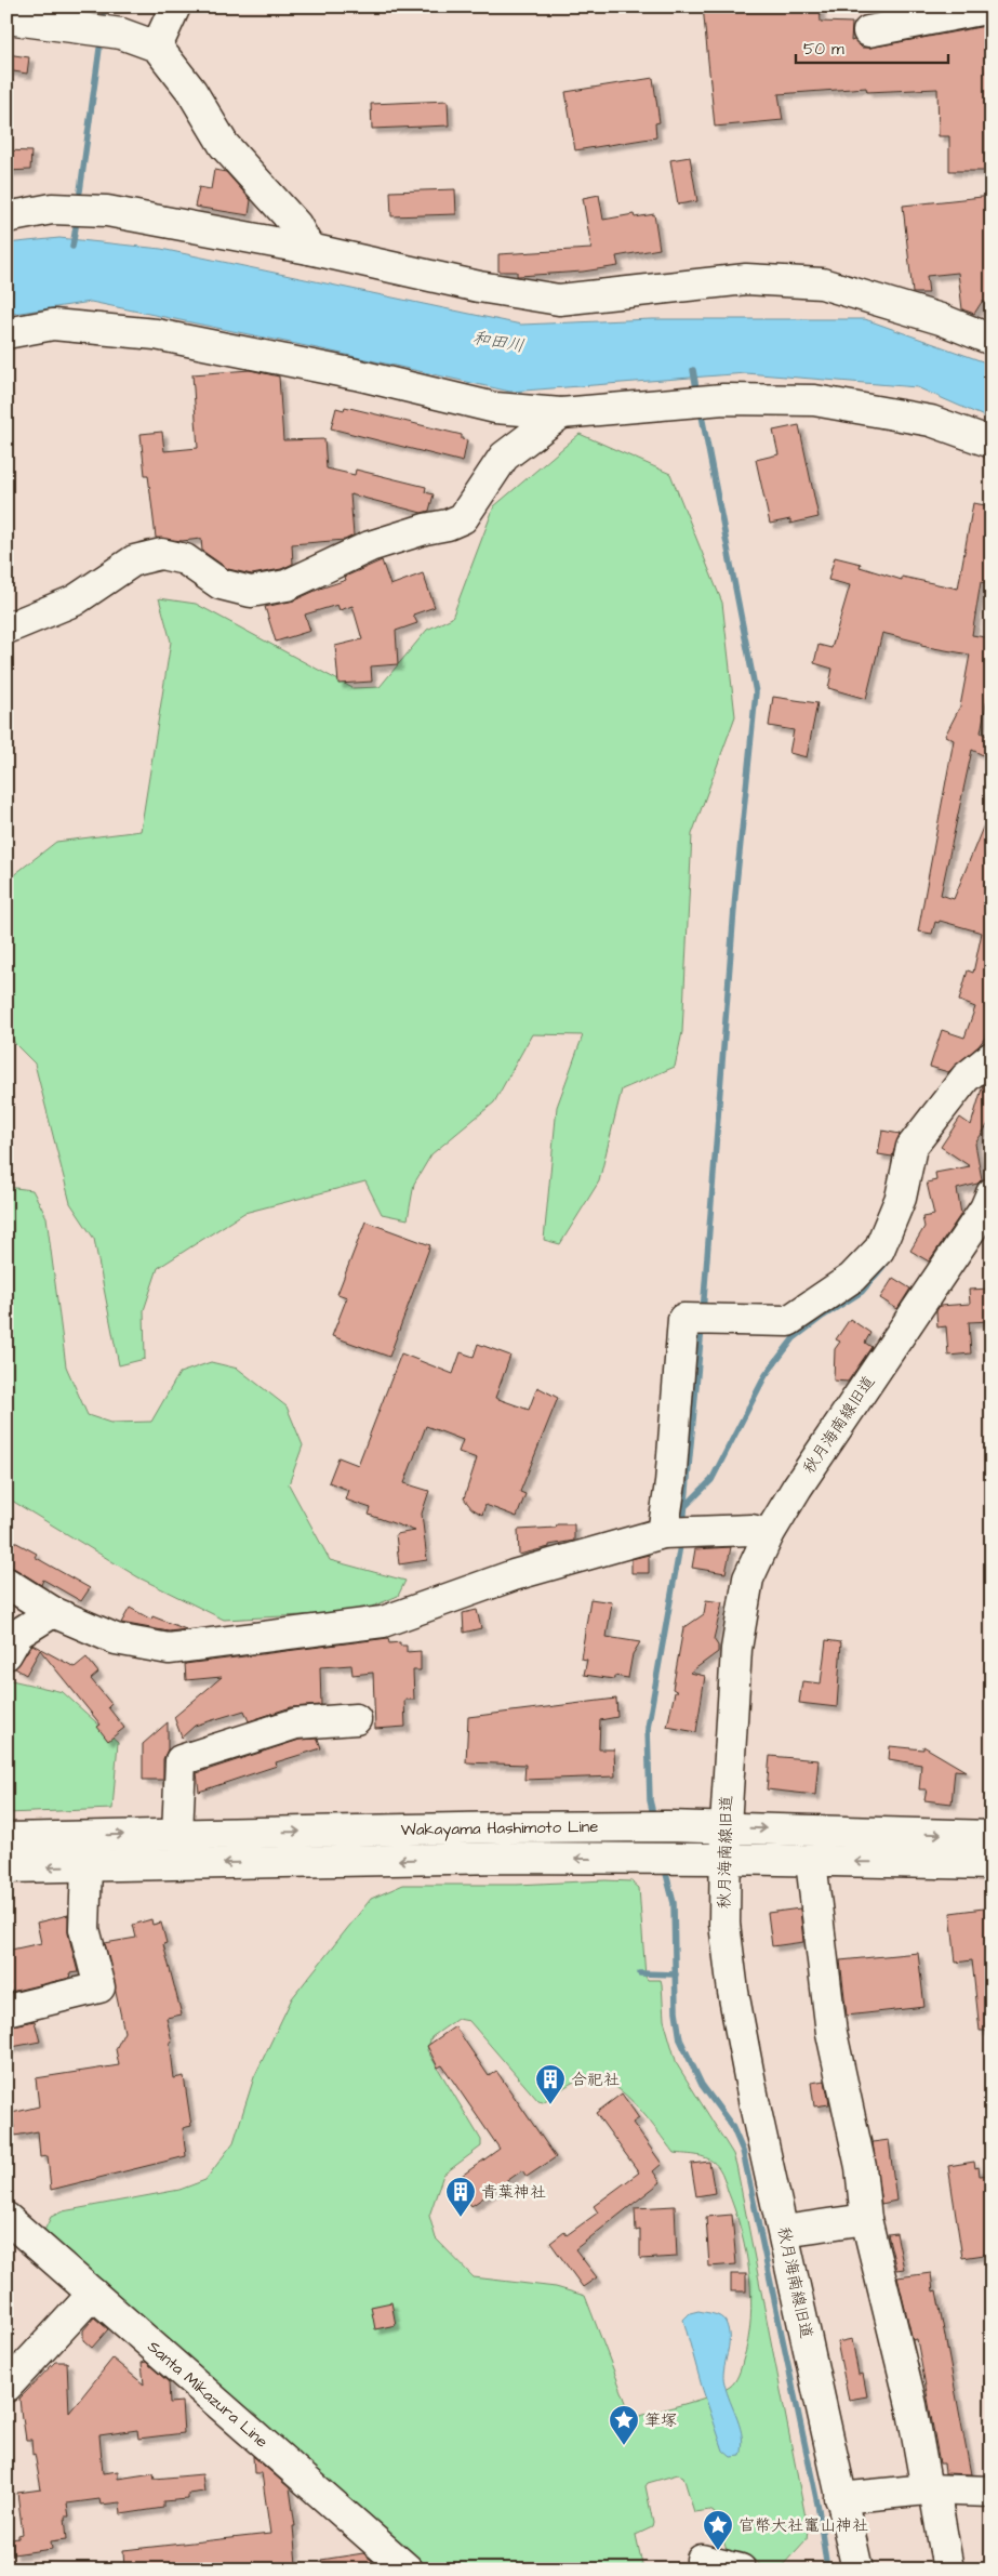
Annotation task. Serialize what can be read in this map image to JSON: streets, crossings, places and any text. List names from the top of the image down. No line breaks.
{"streets":{"street":["秋月海南線旧道","Wakayama Hashimoto Line","Santa Mikazura Line"]},"crossings":[["秋月海南線旧道","Wakayama Hashimoto Line"]],"water":["和田川"],"places":{"building":["合祀社","青葉神社"],"place":["筆塚","官幣大社竃山神社"]},"scale_bar":"50 m"}
